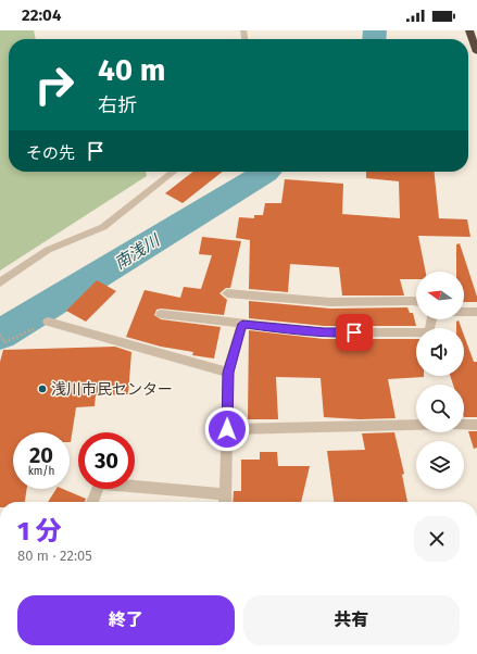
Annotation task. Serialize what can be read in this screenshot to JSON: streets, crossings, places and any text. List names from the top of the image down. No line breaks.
{"water":["南浅川"],"places":["浅川市民センター"],"north":"left","page":{"status":"22:04","turn":["40 m","右折"],"then":"その先","speed":"20 km/h","limit":"30","heading":["1 分","80 m · 22:05"],"buttons":["終了","共有"]}}
